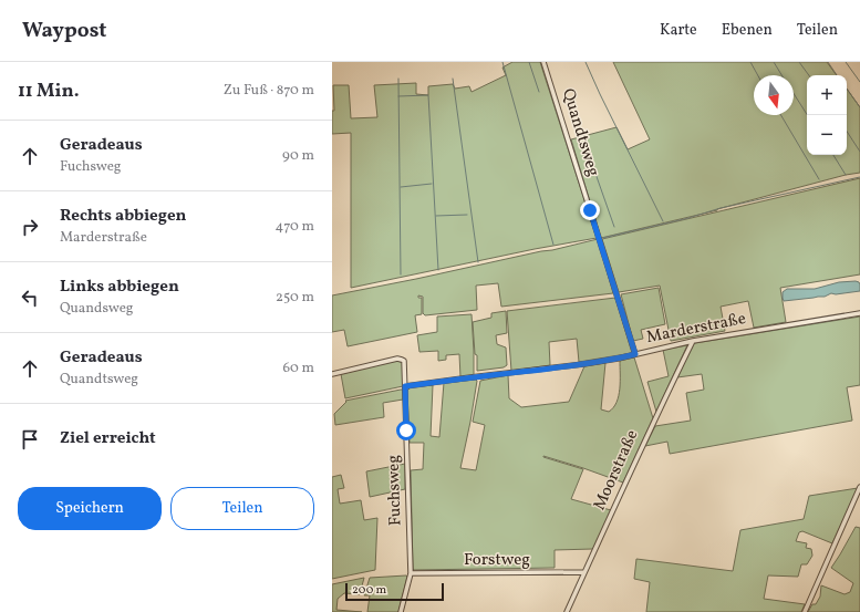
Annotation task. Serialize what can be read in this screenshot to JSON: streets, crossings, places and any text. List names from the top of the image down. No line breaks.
{"streets":{"street":["Quandtsweg","Marderstraße","Moorstraße","Fuchsweg","Forstweg"]},"crossings":[["Quandtsweg","Marderstraße"],["Marderstraße","Moorstraße"],["Marderstraße","Fuchsweg"],["Moorstraße","Forstweg"],["Fuchsweg","Forstweg"]],"scale_bar":"200 m","north":"bottom","page":{"header":"Waypost","nav":["Karte","Ebenen","Teilen"],"heading":["11 Min.","Zu Fuß · 870 m"],"map_buttons":["+","−"],"list":[["Geradeaus","Fuchsweg","90 m"],["Rechts abbiegen","Marderstraße","470 m"],["Links abbiegen","Quandsweg","250 m"],["Geradeaus","Quandtsweg","60 m"],"Ziel erreicht"],"buttons":["Speichern","Teilen"],"scale":"200 m"}}
